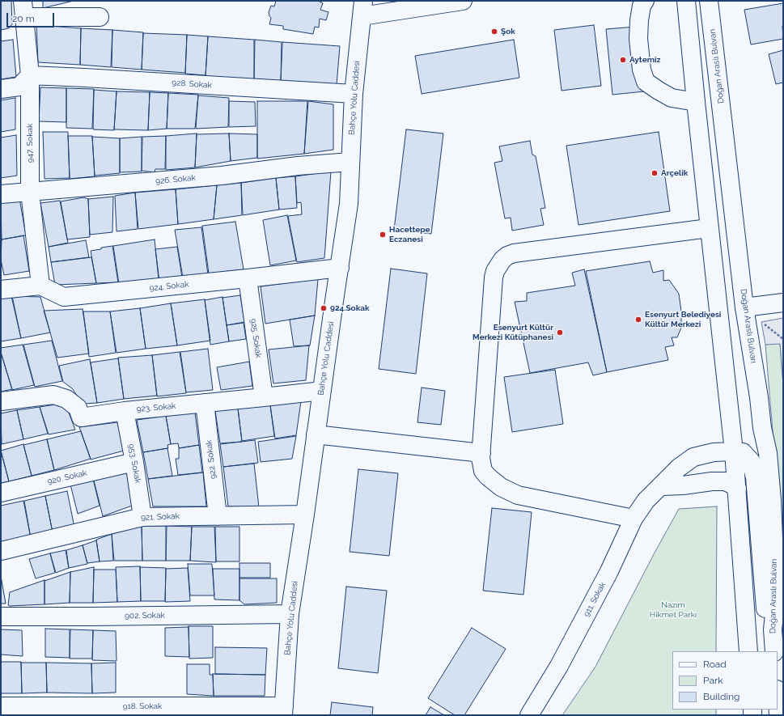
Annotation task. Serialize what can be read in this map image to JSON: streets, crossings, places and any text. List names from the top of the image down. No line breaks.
{"streets":{"street":["Doğan Araslı Bulvarı","928. Sokak","Bahçe Yolu Caddesi","947. Sokak","926. Sokak","924. Sokak","925. Sokak","923. Sokak","922. Sokak","953. Sokak","920. Sokak","921. Sokak","911. Sokak","902. Sokak","918. Sokak"]},"crossings":[["928. Sokak","Bahçe Yolu Caddesi"],["928. Sokak","947. Sokak"],["Bahçe Yolu Caddesi","926. Sokak"],["Bahçe Yolu Caddesi","924. Sokak"],["Bahçe Yolu Caddesi","923. Sokak"],["Bahçe Yolu Caddesi","921. Sokak"],["Bahçe Yolu Caddesi","902. Sokak"],["Bahçe Yolu Caddesi","918. Sokak"],["947. Sokak","926. Sokak"],["947. Sokak","924. Sokak"],["924. Sokak","925. Sokak"],["925. Sokak","923. Sokak"],["923. Sokak","922. Sokak"],["923. Sokak","953. Sokak"],["922. Sokak","921. Sokak"],["953. Sokak","920. Sokak"],["953. Sokak","921. Sokak"]],"parks":["Nazım Hikmet Parkı"],"places":["Şok","Aytemiz","Arçelik","Hacettepe Eczanesi","924.Sokak","Esenyurt Belediyesi Kültür Merkezi","Esenyurt Kültür Merkezi Kütüphanesi"],"legend":["Road","Park","Building"],"scale_bar":"20 m"}
